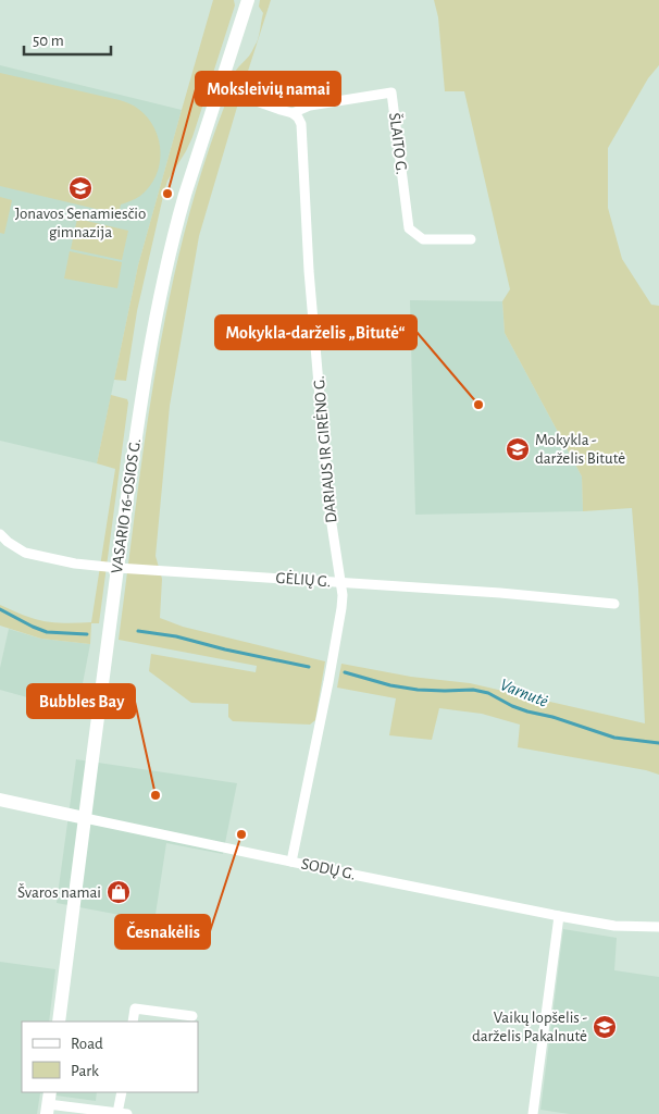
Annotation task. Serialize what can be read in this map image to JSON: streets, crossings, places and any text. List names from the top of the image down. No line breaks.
{"streets":{"main road":["VASARIO 16-OSIOS G.","SODŲ G."],"street":["ŠLAITO G.","DARIAUS IR GIRĖNO G.","GĖLIŲ G."]},"crossings":[["ŠLAITO G.","DARIAUS IR GIRĖNO G."],["DARIAUS IR GIRĖNO G.","GĖLIŲ G."],["DARIAUS IR GIRĖNO G.","SODŲ G."],["VASARIO 16-OSIOS G.","GĖLIŲ G."],["VASARIO 16-OSIOS G.","SODŲ G."]],"water":["Varnutė"],"places":{"school or university":["Jonavos Senamiesčio gimnazija","Mokykla - darželis Bitutė","Vaikų lopšelis - darželis Pakalnutė"],"other":["Moksleivių namai","Mokykla-darželis „Bitutė“","Bubbles Bay","Česnakėlis"],"shop":["Švaros namai"]},"legend":["Road","Park"],"scale_bar":"50 m"}
